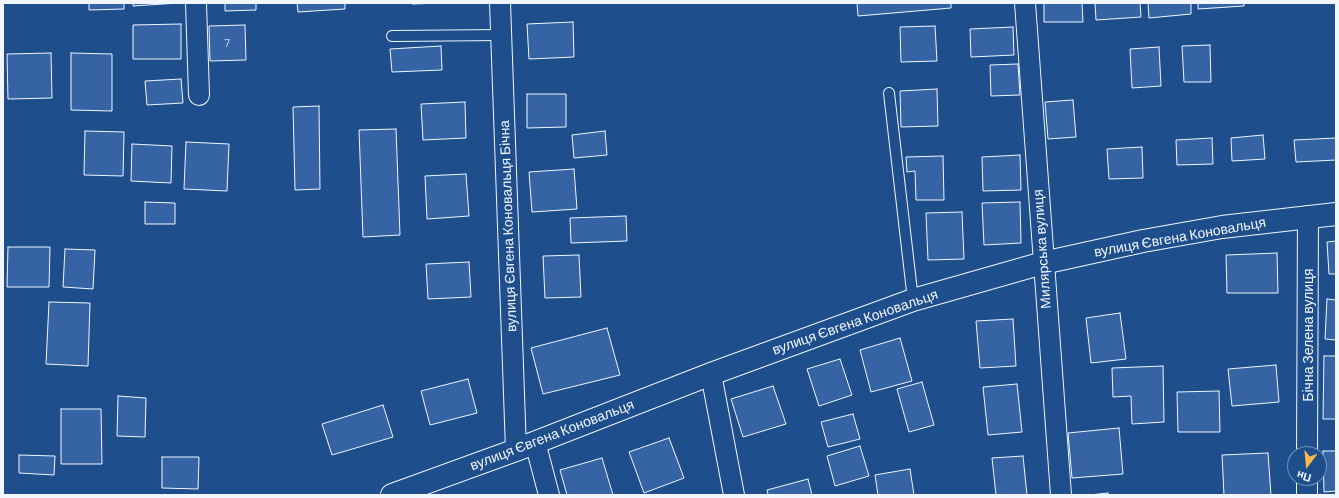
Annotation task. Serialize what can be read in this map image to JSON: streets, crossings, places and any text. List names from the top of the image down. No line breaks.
{"streets":{"street":["вулиця Євгена Коновальця Бічна","вулиця Євгена Коновальця","Милярська вулиця","Бічна Зелена вулиця"]},"crossings":[["вулиця Євгена Коновальця Бічна","вулиця Євгена Коновальця"],["вулиця Євгена Коновальця","Милярська вулиця"],["вулиця Євгена Коновальця","Бічна Зелена вулиця"]],"house_numbers":["7"],"north":"bottom"}
